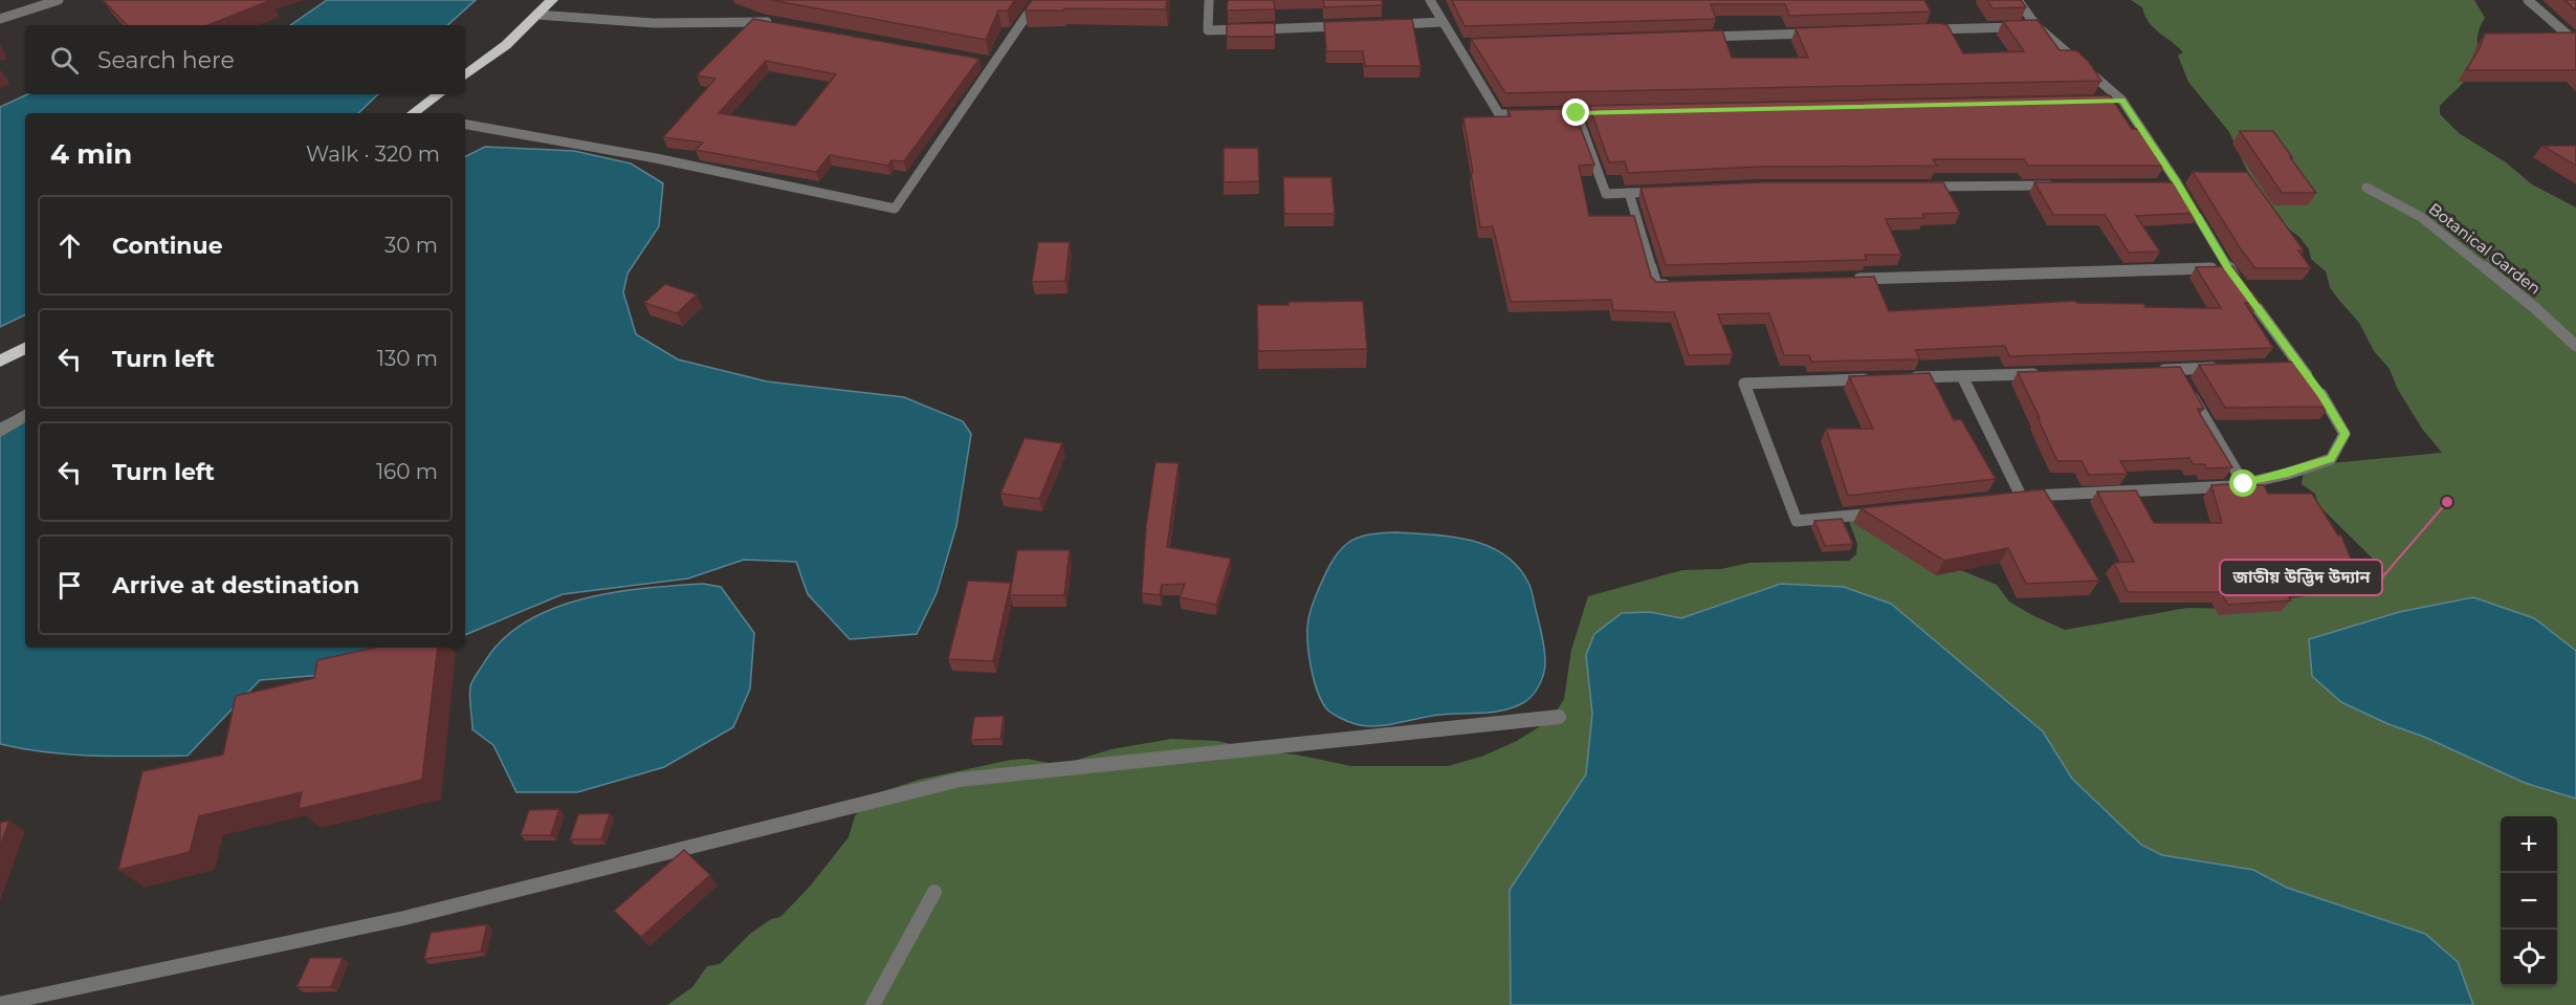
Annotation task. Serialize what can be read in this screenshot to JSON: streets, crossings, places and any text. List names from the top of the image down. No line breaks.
{"streets":{"street":["Botanical Garden"]},"places":["জাতীয় উদ্ভিদ উদ্যান"],"page":{"search":"Search here","heading":["4 min","Walk · 320 m"],"list":[["Continue","30 m"],["Turn left","130 m"],["Turn left","160 m"],"Arrive at destination"],"map_buttons":["+","−"]}}
